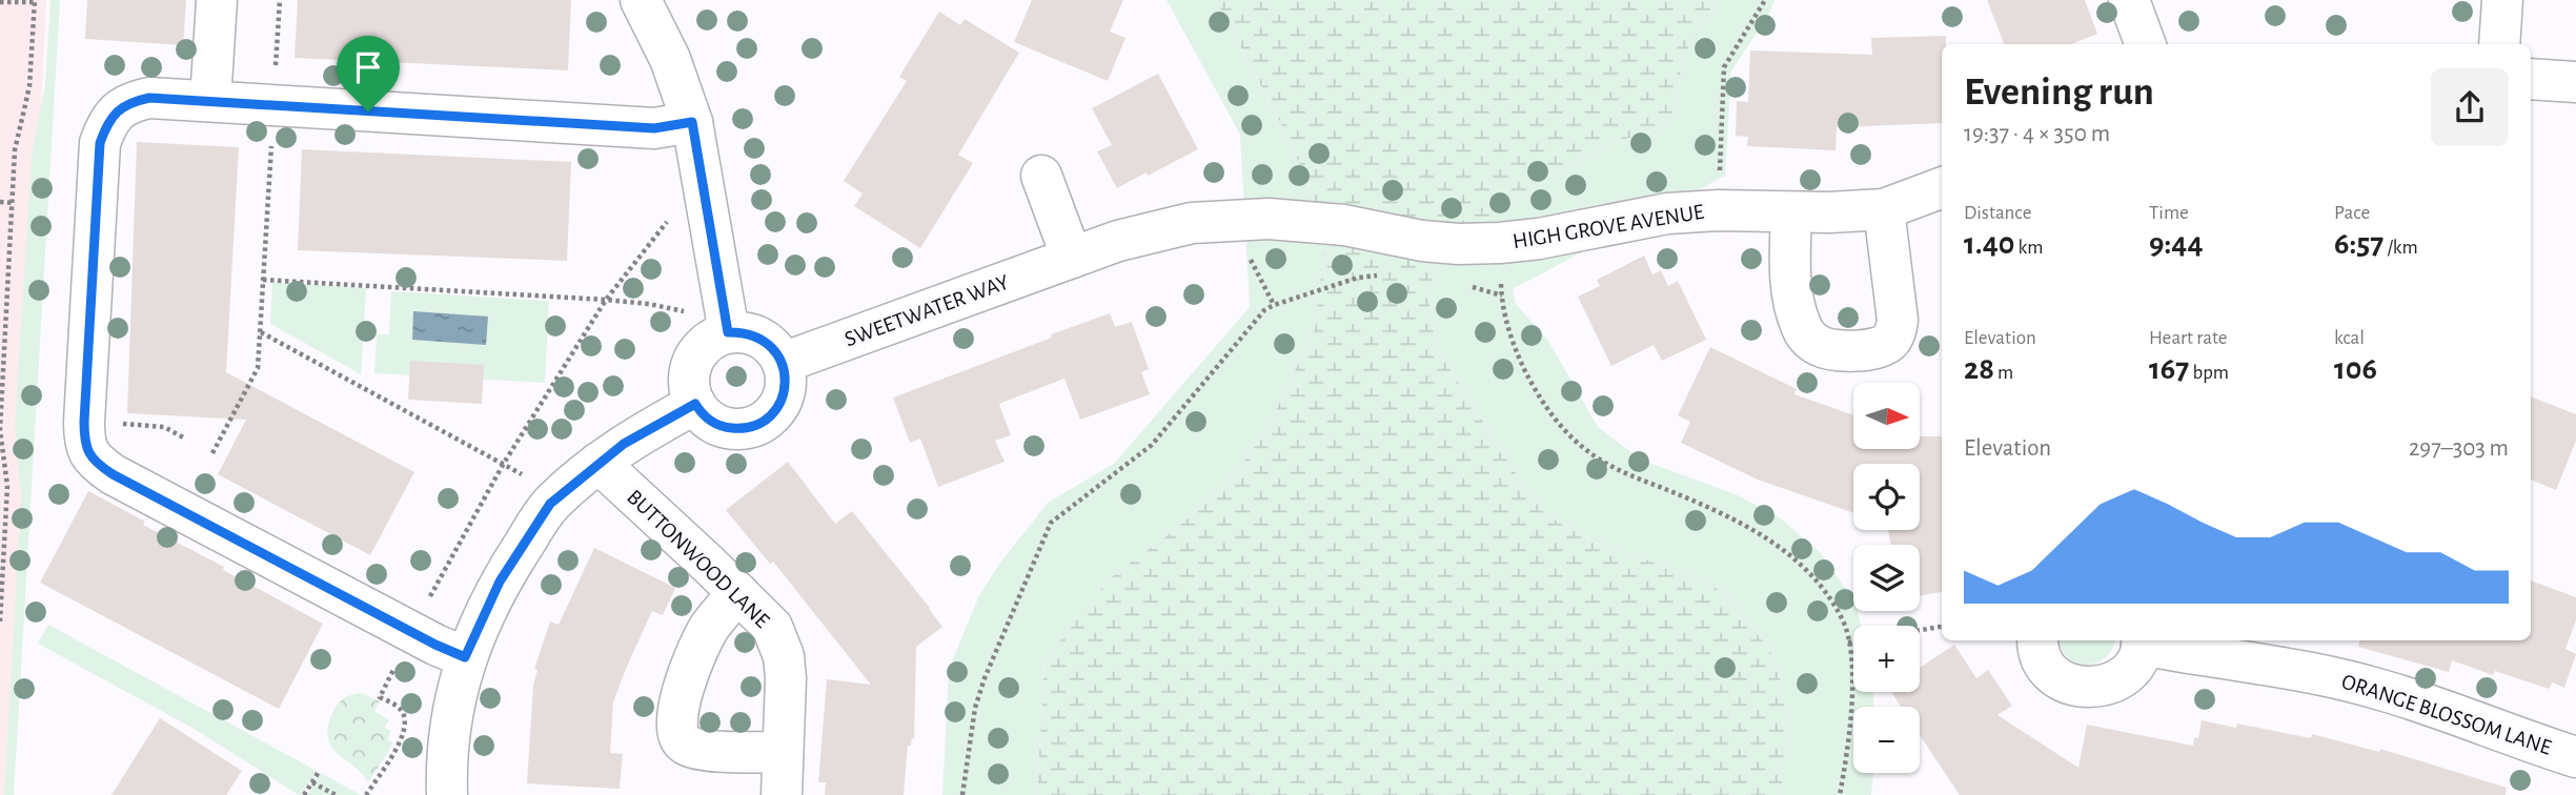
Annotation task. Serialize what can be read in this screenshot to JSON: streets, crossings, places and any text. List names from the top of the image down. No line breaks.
{"streets":{"street":["HIGH GROVE AVENUE","SWEETWATER WAY","BUTTONWOOD LANE","ORANGE BLOSSOM LANE"]},"crossings":[["HIGH GROVE AVENUE","SWEETWATER WAY"]],"north":"right","page":{"heading":["Evening run","19:37 · 4 × 350 m"],"stats":[["Distance","1.40 km"],["Time","9:44"],["Pace","6:57 /km"],["Elevation","28 m"],["Heart rate","167 bpm"],["kcal","106"]],"map_buttons":["+","−"],"chart":["Elevation","297–303 m"]}}
